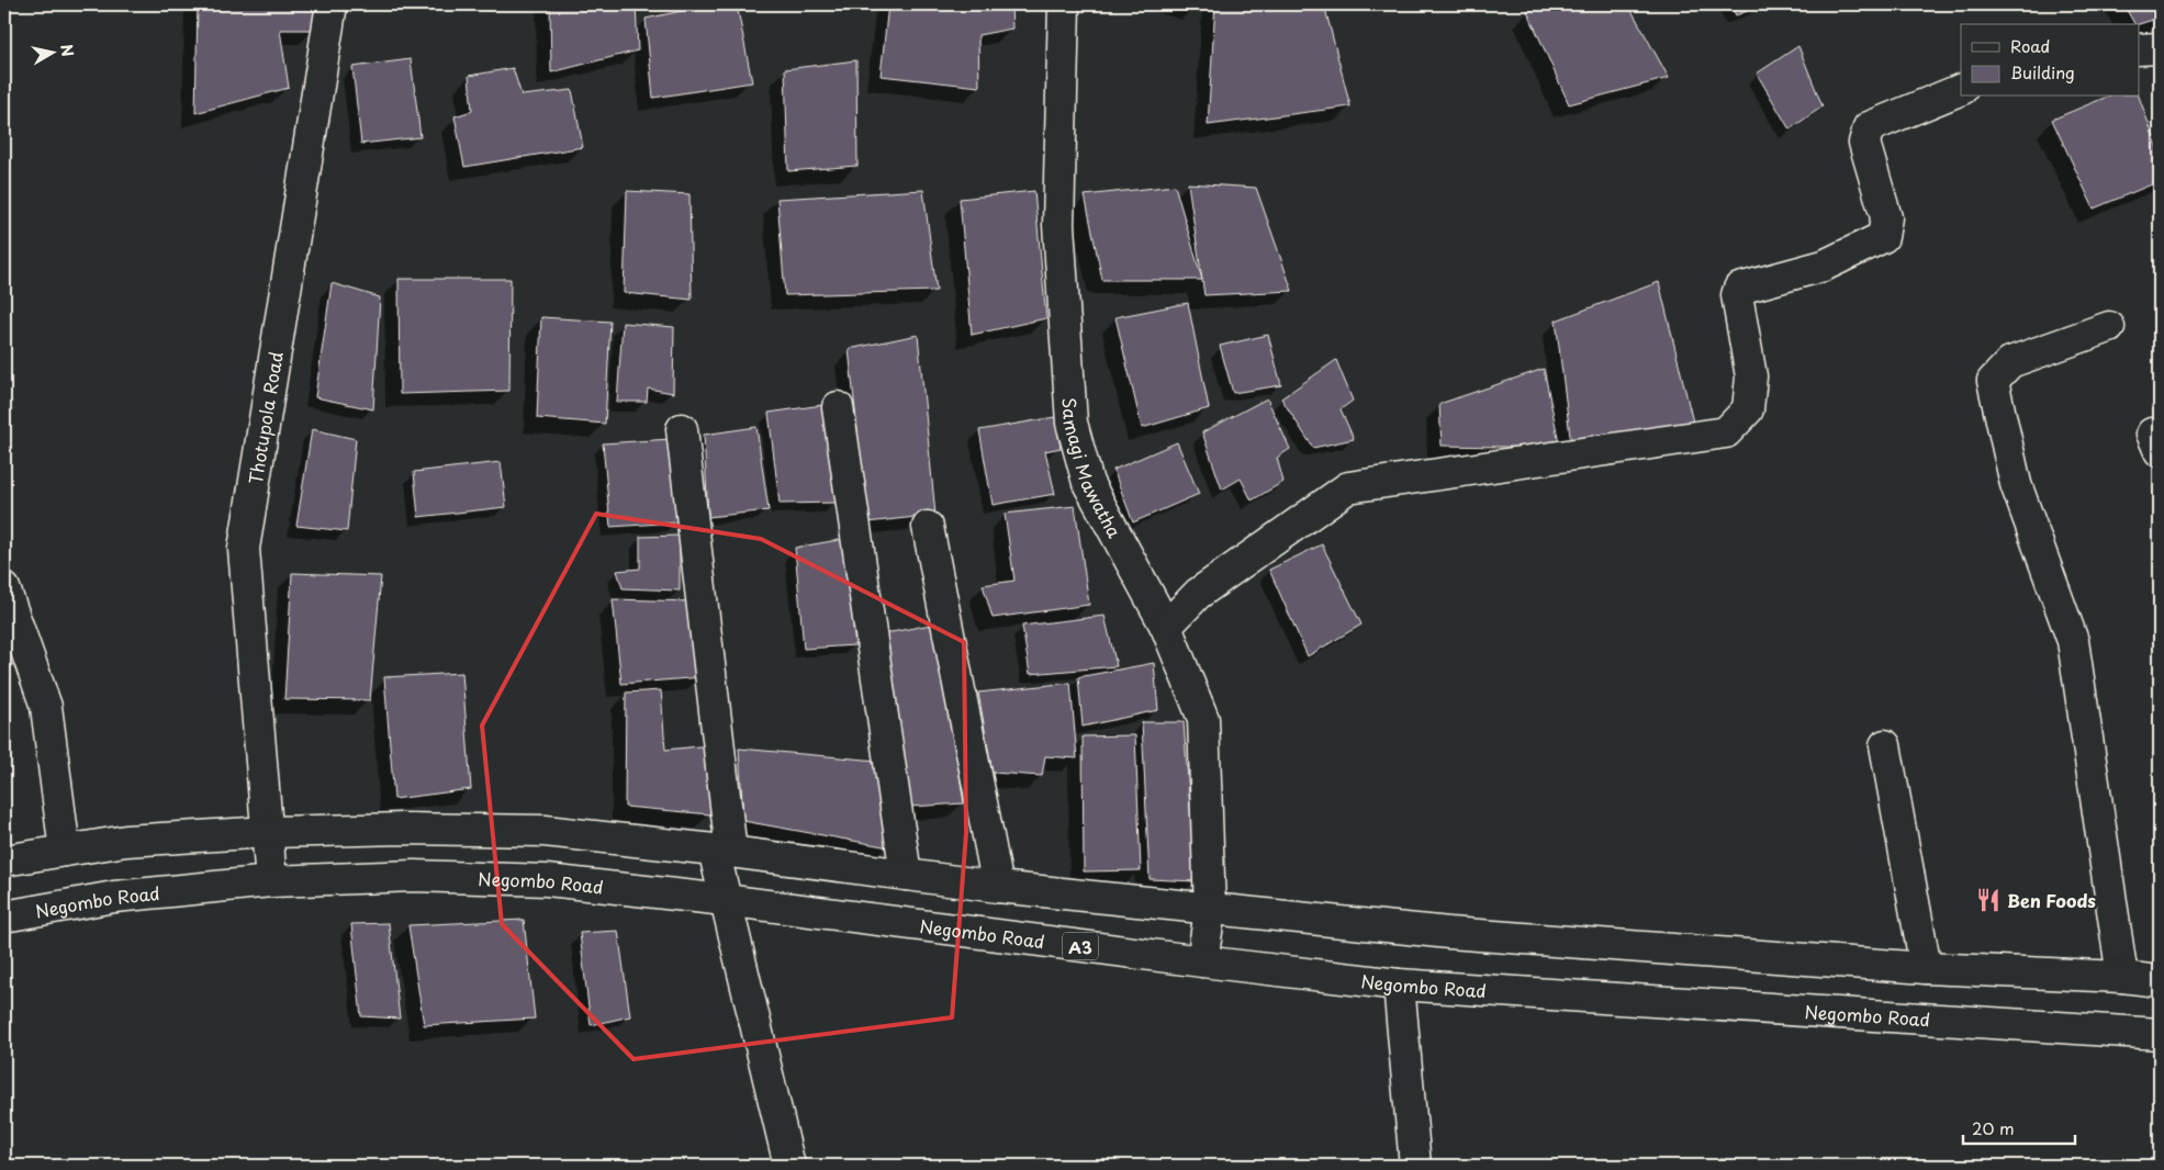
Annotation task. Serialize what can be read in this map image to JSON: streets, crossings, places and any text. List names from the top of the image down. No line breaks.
{"streets":{"main road":["Thotupola Road","Samagi Mawatha","Negombo Road","A3"]},"crossings":[["Thotupola Road","Negombo Road"],["Samagi Mawatha","Negombo Road"]],"places":{"restaurant":["Ben Foods"]},"legend":["Road","Building"],"scale_bar":"20 m","north":"right"}
